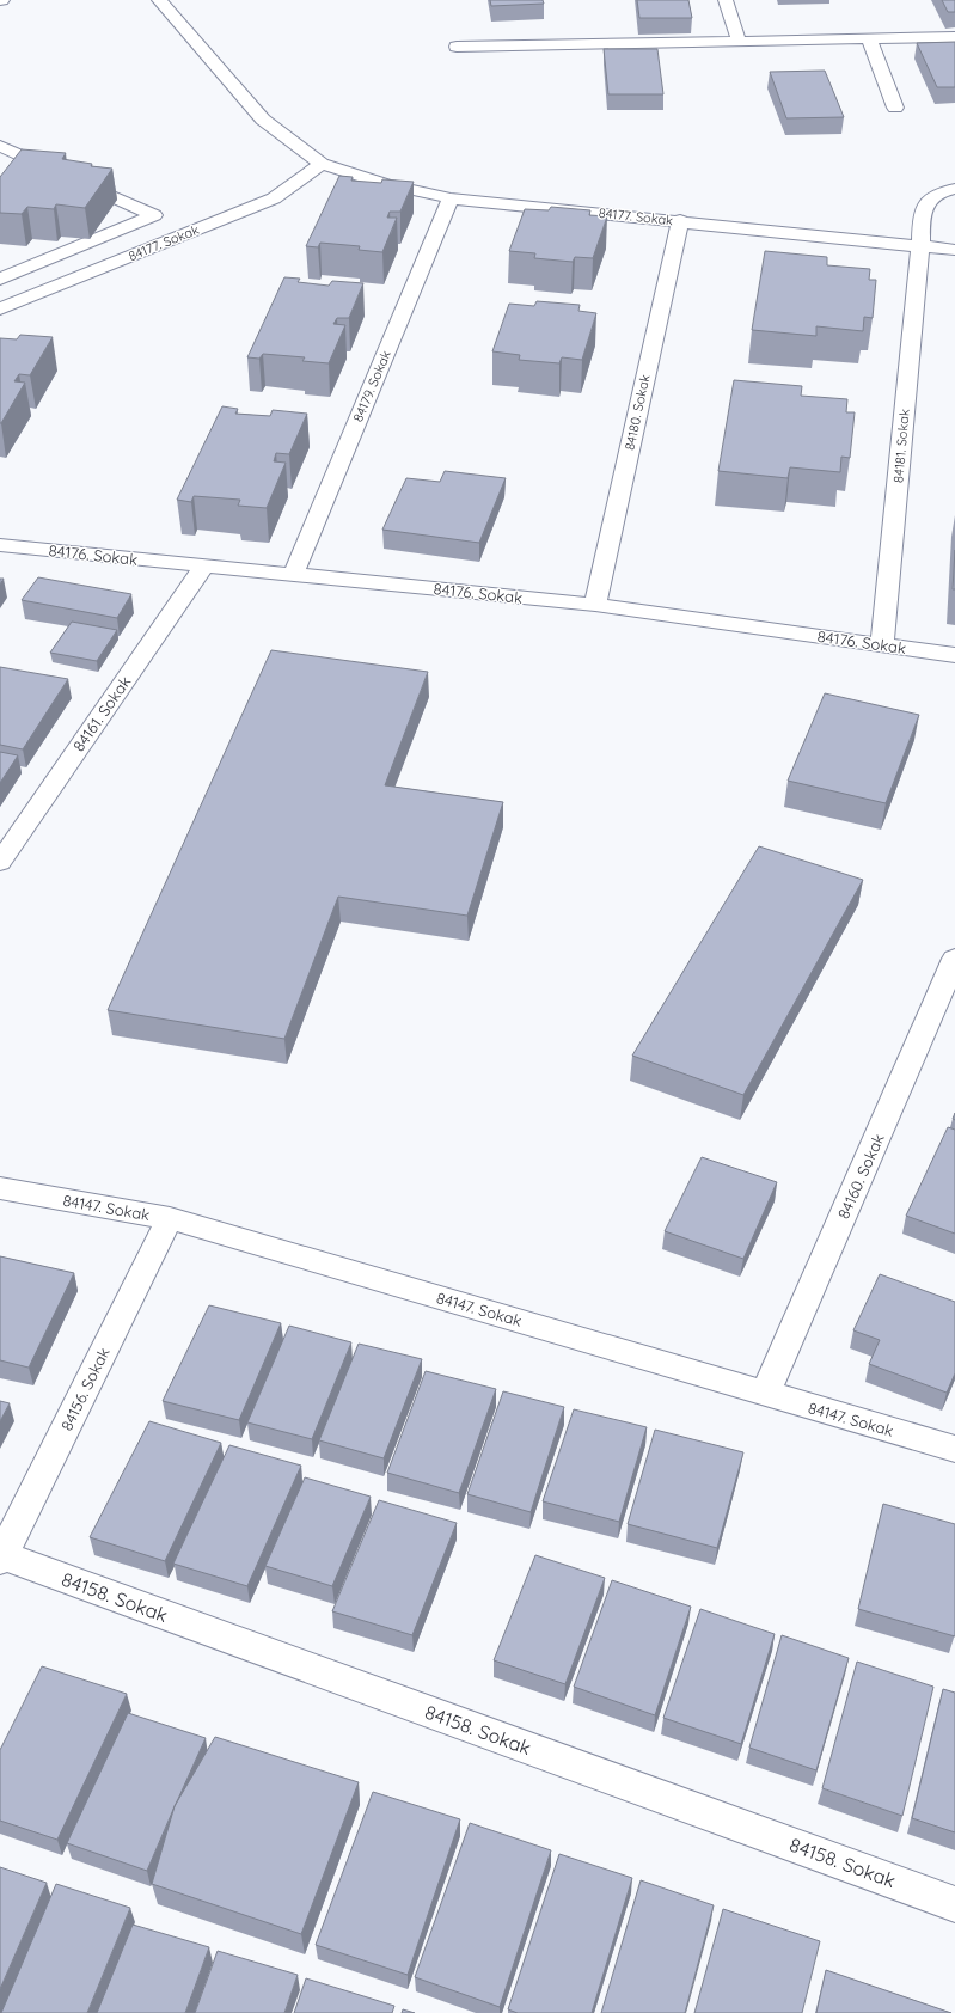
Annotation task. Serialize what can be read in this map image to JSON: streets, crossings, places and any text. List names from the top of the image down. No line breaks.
{"streets":{"street":["84177. Sokak","84179. Sokak","84180. Sokak","84181. Sokak","84176. Sokak","84161. Sokak","84160. Sokak","84147. Sokak","84156. Sokak","84158. Sokak"]},"crossings":[["84177. Sokak","84179. Sokak"],["84177. Sokak","84180. Sokak"],["84177. Sokak","84181. Sokak"],["84179. Sokak","84176. Sokak"],["84180. Sokak","84176. Sokak"],["84181. Sokak","84176. Sokak"],["84176. Sokak","84161. Sokak"],["84160. Sokak","84147. Sokak"],["84147. Sokak","84156. Sokak"],["84156. Sokak","84158. Sokak"]]}
